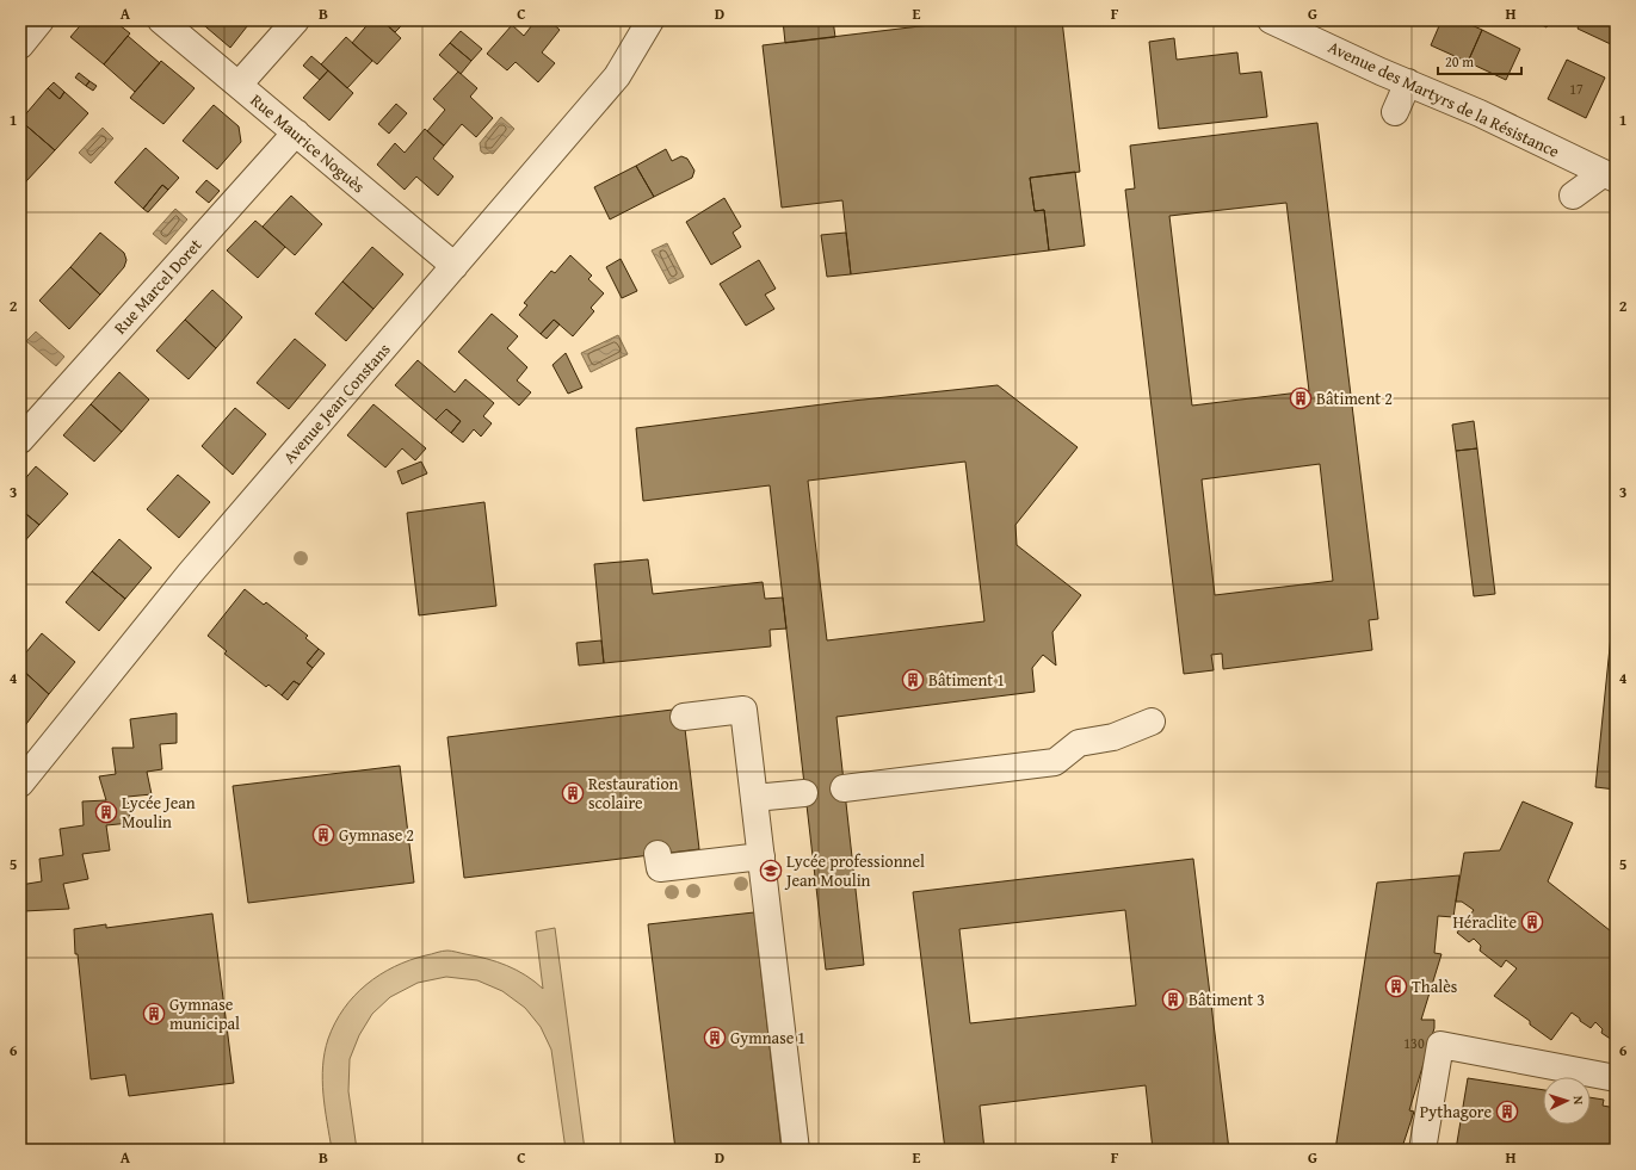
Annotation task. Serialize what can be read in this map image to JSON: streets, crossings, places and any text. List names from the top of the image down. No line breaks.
{"streets":{"street":["Avenue des Martyrs de la Résistance","Rue Maurice Noguès","Rue Marcel Doret","Avenue Jean Constans"]},"crossings":[["Rue Maurice Noguès","Rue Marcel Doret"],["Rue Maurice Noguès","Avenue Jean Constans"]],"places":{"building":["Bâtiment 2","Bâtiment 1","Restauration scolaire","Lycée Jean Moulin","Gymnase 2","Héraclite","Thalès","Bâtiment 3","Gymnase municipal","Gymnase 1","Pythagore"],"school or university":["Lycée professionnel Jean Moulin"]},"house_numbers":["17","130"],"scale_bar":"20 m","north":"right","grid":{"columns":["A","B","C","D","E","F","G","H"],"rows":["1","2","3","4","5","6"]}}
